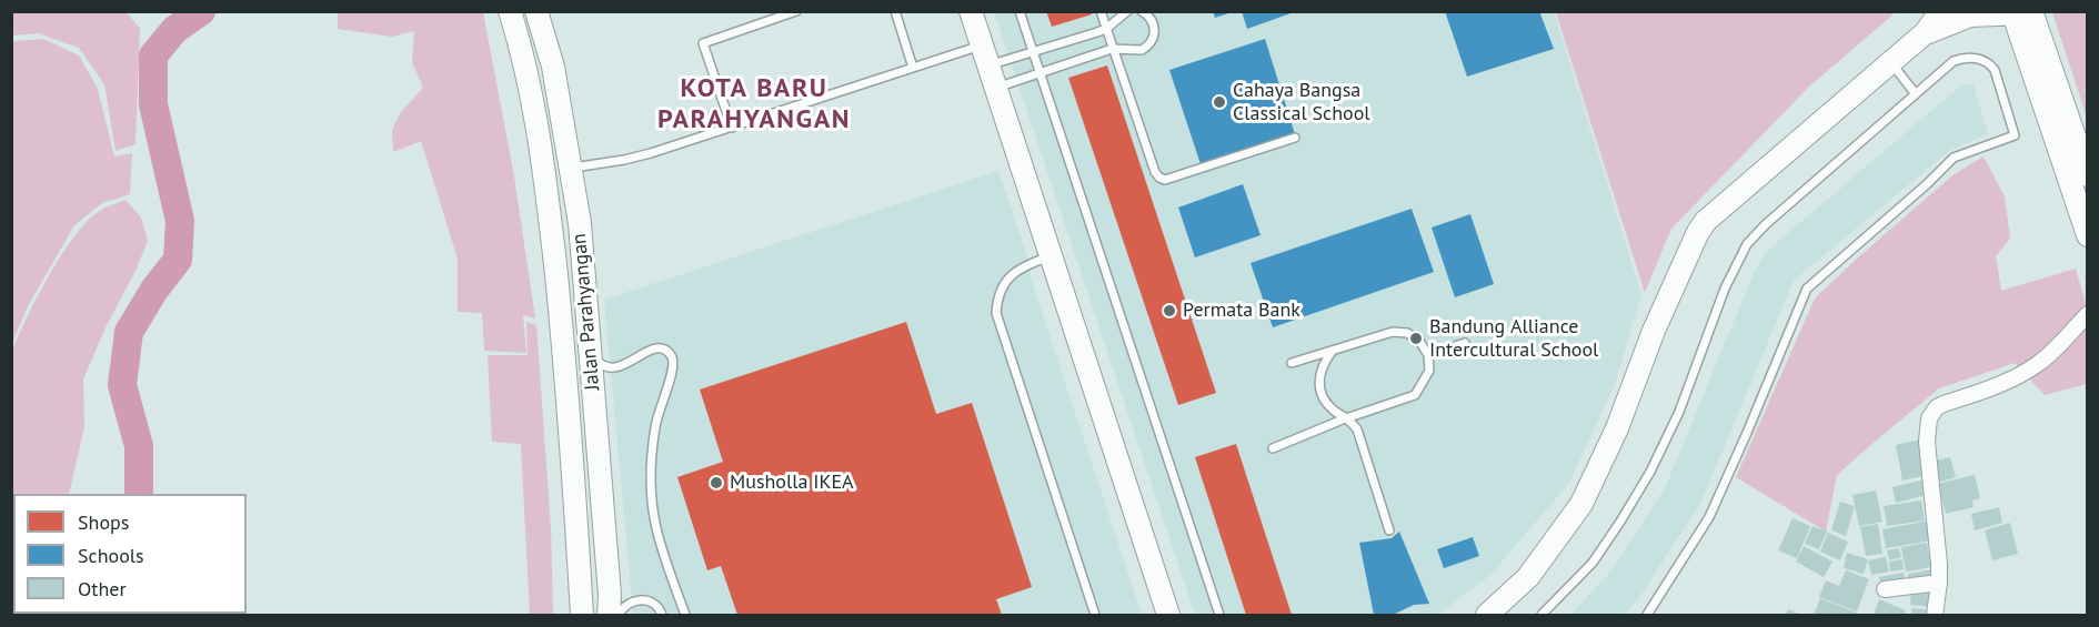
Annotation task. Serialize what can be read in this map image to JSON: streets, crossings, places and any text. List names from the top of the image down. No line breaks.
{"streets":{"street":["Jalan Parahyangan"]},"districts":["KOTA BARU PARAHYANGAN"],"places":["Cahaya Bangsa Classical School","Permata Bank","Bandung Alliance Intercultural School","Musholla IKEA"],"legend":["Shops","Schools","Other"]}
